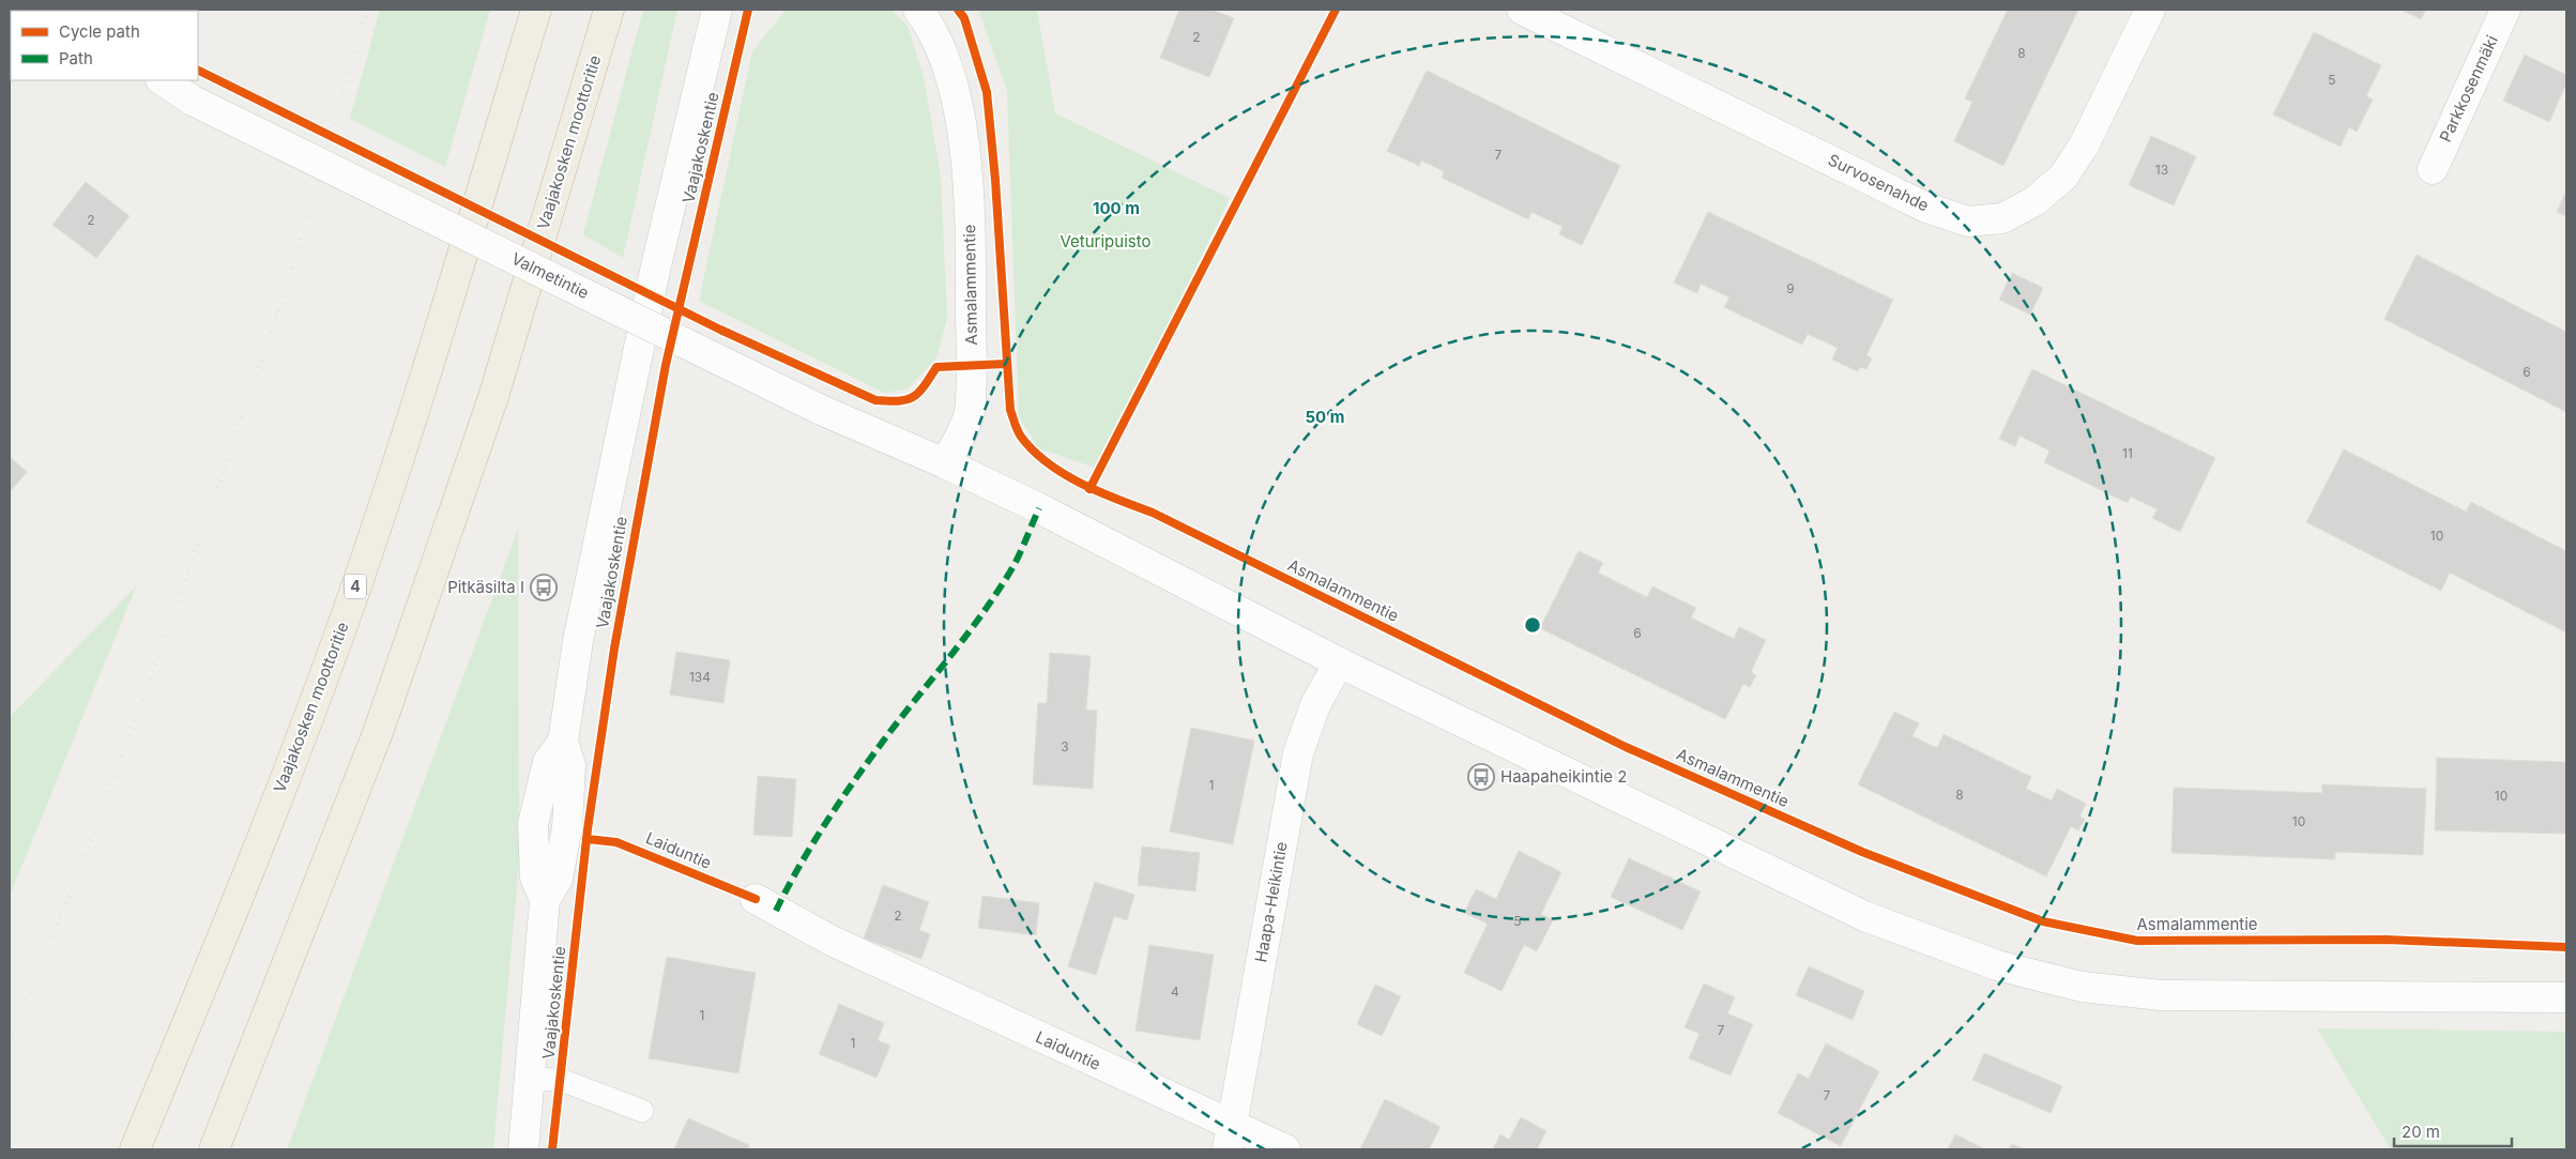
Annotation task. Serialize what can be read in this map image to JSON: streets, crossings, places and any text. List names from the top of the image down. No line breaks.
{"streets":{"highway":["Vaajakosken moottoritie","4"],"street":["Parkkosenmäki","Vaajakoskentie","Survosenahde","Valmetintie","Asmalammentie","Laiduntie","Haapa-Heikintie"]},"crossings":[["Valmetintie","Asmalammentie"],["Laiduntie","Haapa-Heikintie"]],"parks":["Veturipuisto"],"places":{"bus stop":["Pitkäsilta I","Haapaheikintie 2"]},"house_numbers":["2","8","5","7","13","2","9","6","11","10","6","134","3","1","8","10","10","2","5","4","1","7","1","7"],"legend":["Cycle path","Path"],"scale_bar":"20 m","rings":["100 m","50 m"]}
